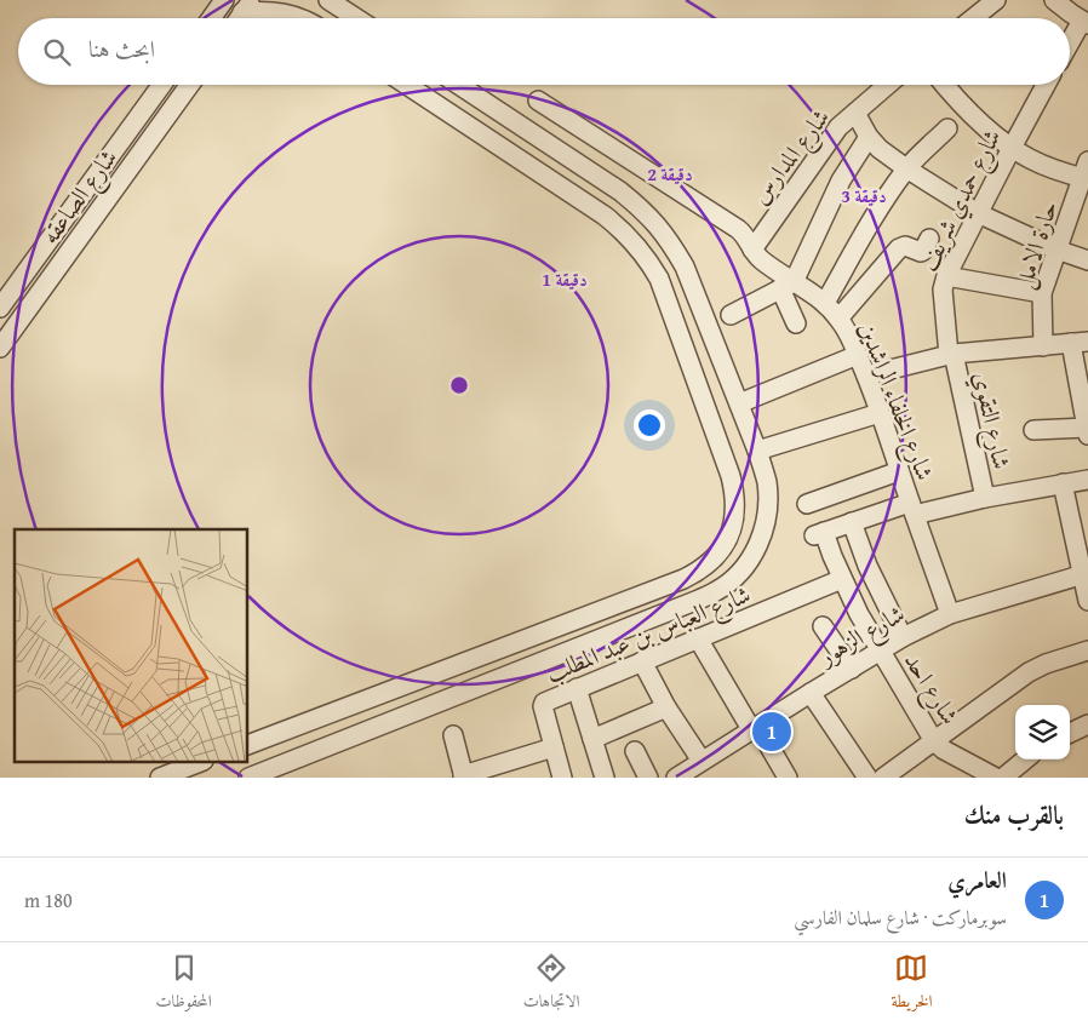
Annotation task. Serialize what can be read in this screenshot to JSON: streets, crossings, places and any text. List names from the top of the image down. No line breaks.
{"streets":{"street":["شارع المدارس","شارع الصاعقه","شارع حمدي شريف","حارة الامل","شارع الخلفاء الراشدين","شارع التقوي","شارع العباس بن عبد المطلب","شارع الزهور","شارع احد"]},"crossings":[["شارع المدارس","شارع الخلفاء الراشدين"],["شارع حمدي شريف","شارع التقوي"],["شارع الخلفاء الراشدين","شارع الزهور"],["شارع العباس بن عبد المطلب","شارع احد"],["شارع الزهور","شارع احد"]],"page":{"search":"ابحث هنا","pins":"1","heading":"بالقرب منك","list":[{"mark":"1","name":"العامري","note":"سوبرماركت · شارع سلمان الفارسي","value":"180 m"}],"nav":["الخريطة","الاتجاهات","المحفوظات"]},"rings":["2 دقيقة","3 دقيقة","1 دقيقة"]}
